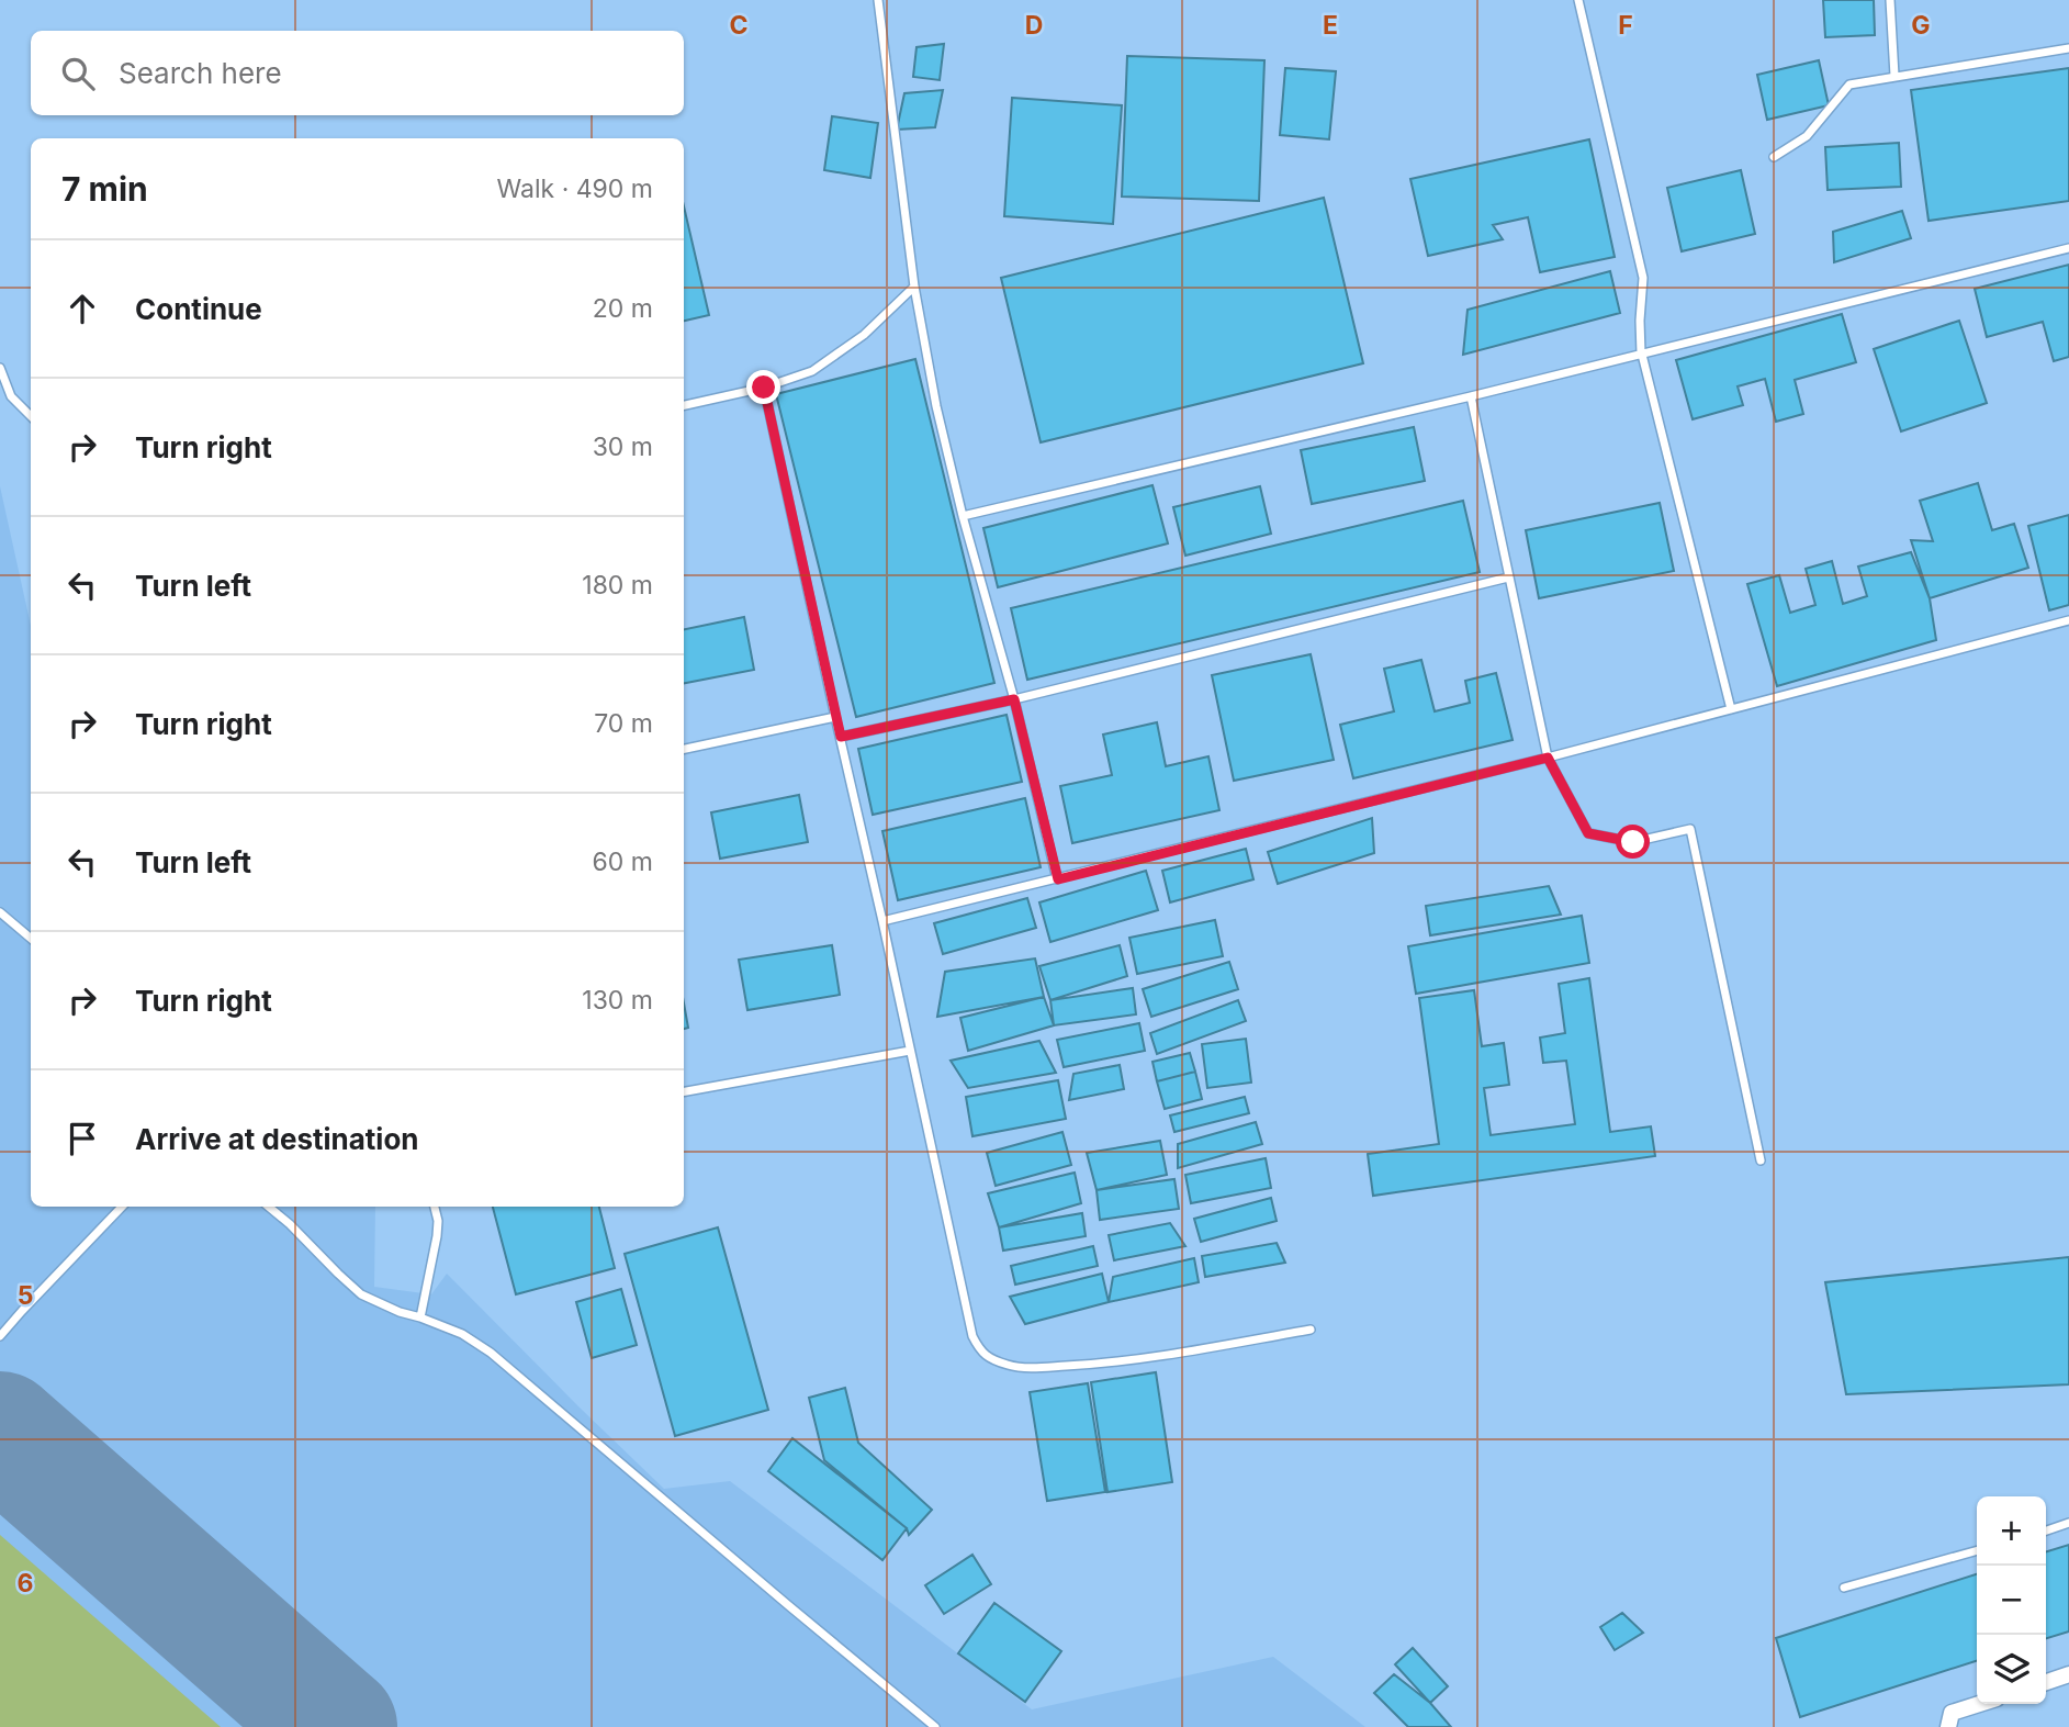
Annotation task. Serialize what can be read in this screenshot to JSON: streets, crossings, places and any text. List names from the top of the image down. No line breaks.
{"page":{"search":"Search here","heading":["7 min","Walk · 490 m"],"list":[["Continue","20 m"],["Turn right","30 m"],["Turn left","180 m"],["Turn right","70 m"],["Turn left","60 m"],["Turn right","130 m"],"Arrive at destination"],"map_buttons":["+","−"]},"grid":{"columns":["C","D","E","F","G"],"rows":["5","6"]}}
